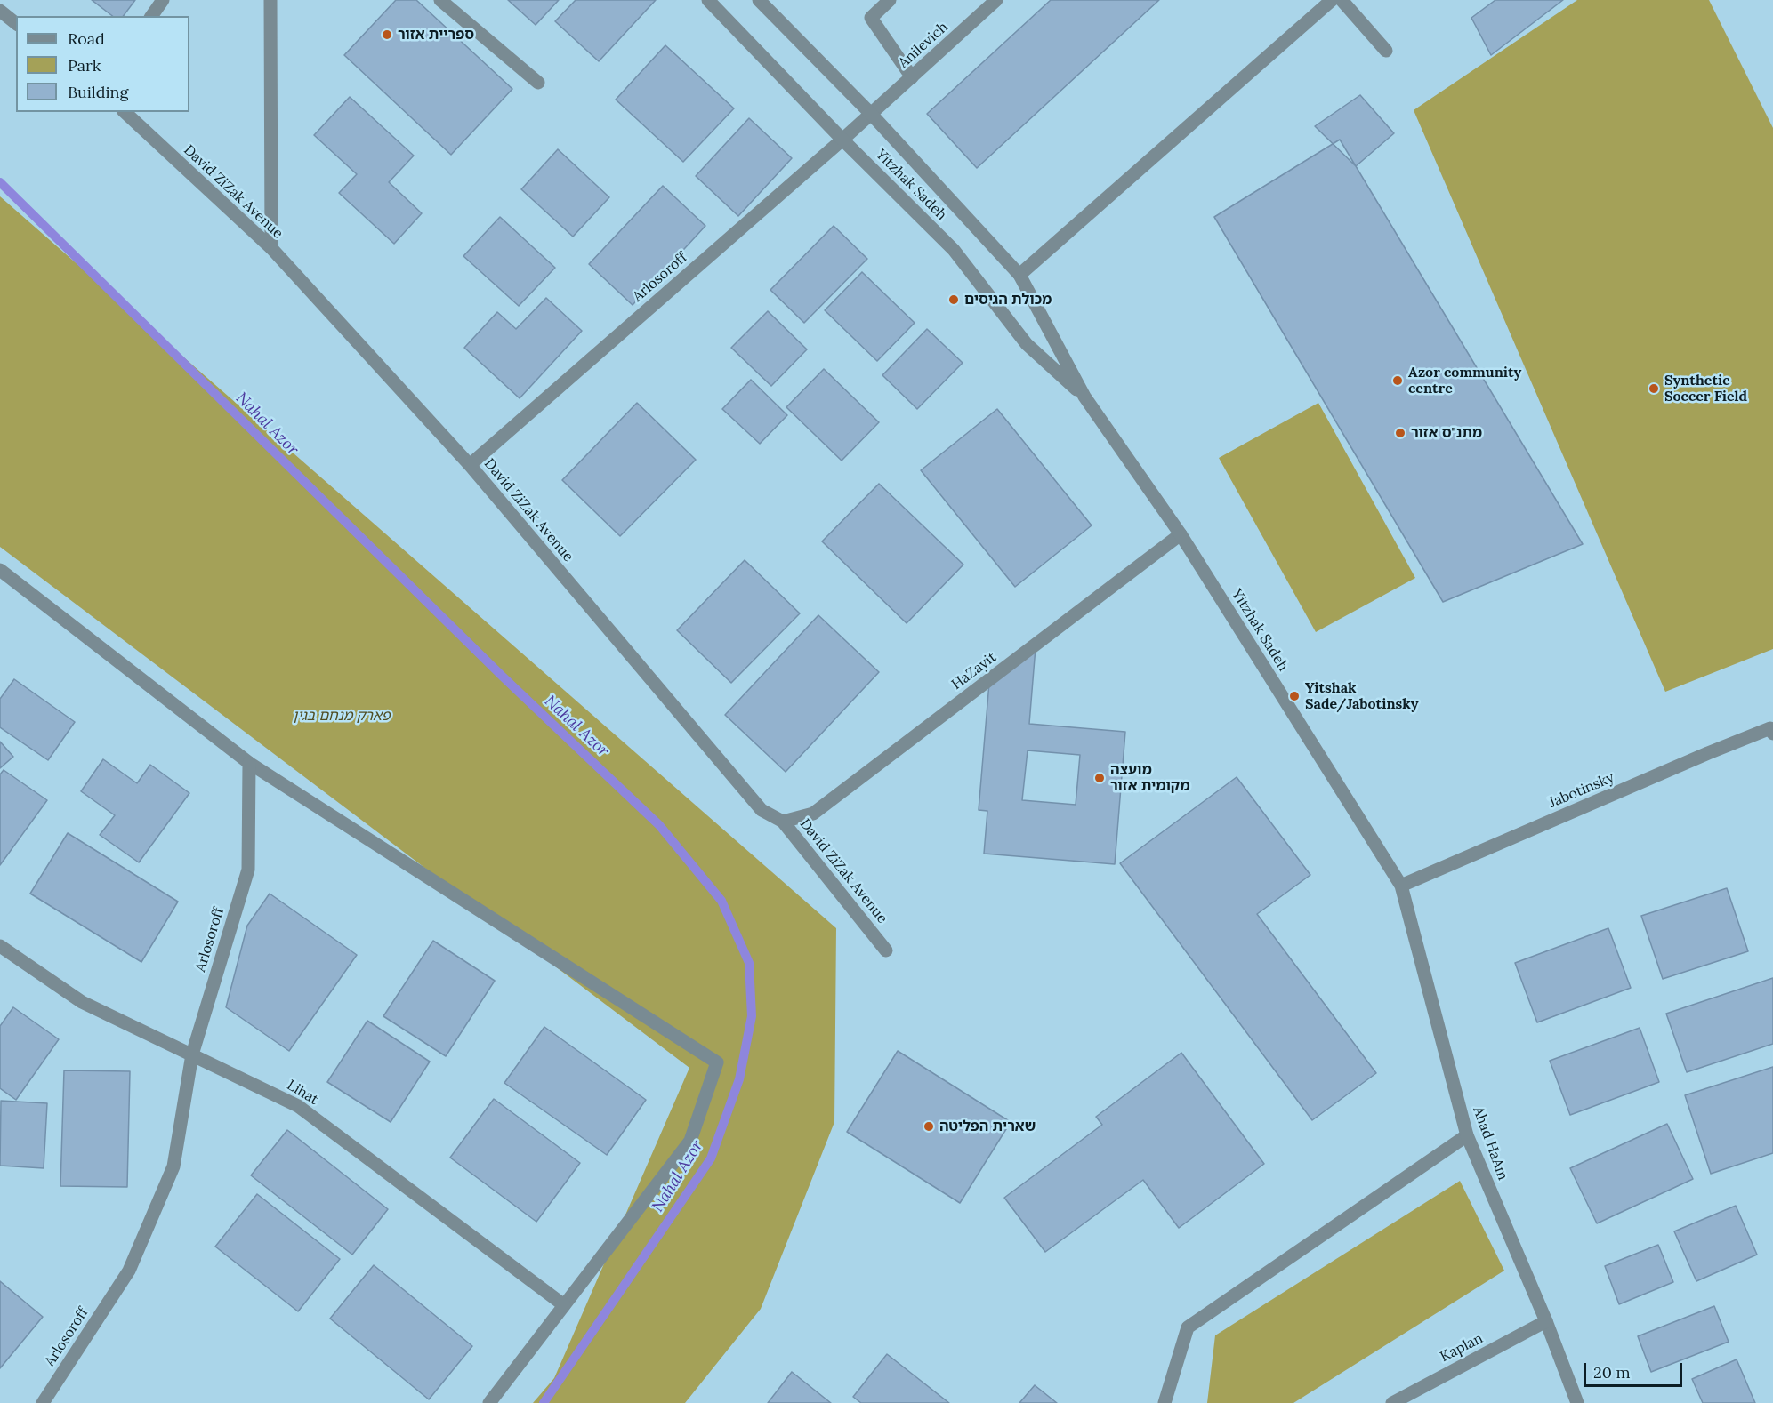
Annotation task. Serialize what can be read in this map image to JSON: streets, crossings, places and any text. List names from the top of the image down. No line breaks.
{"streets":{"street":["Anilevich","Yitzhak Sadeh","David ZiZak Avenue","Arlosoroff","HaZayit","Jabotinsky","Lihat","Ahad HaAm","Kaplan"]},"crossings":[["Anilevich","Yitzhak Sadeh"],["Anilevich","Arlosoroff"],["Yitzhak Sadeh","Arlosoroff"],["Yitzhak Sadeh","HaZayit"],["Yitzhak Sadeh","Jabotinsky"],["Yitzhak Sadeh","Ahad HaAm"],["David ZiZak Avenue","Arlosoroff"],["David ZiZak Avenue","HaZayit"],["Arlosoroff","Lihat"],["Jabotinsky","Ahad HaAm"],["Ahad HaAm","Kaplan"]],"water":["Nahal Azor"],"parks":["פארק מנחם בגין"],"places":["ספריית אזור","מכולת הגיסים","Azor community centre","Synthetic Soccer Field","מתנ\"ס אזור","Yitshak Sade/Jabotinsky","מועצה מקומית אזור","שארית הפליטה"],"legend":["Road","Park","Building"],"scale_bar":"20 m"}
